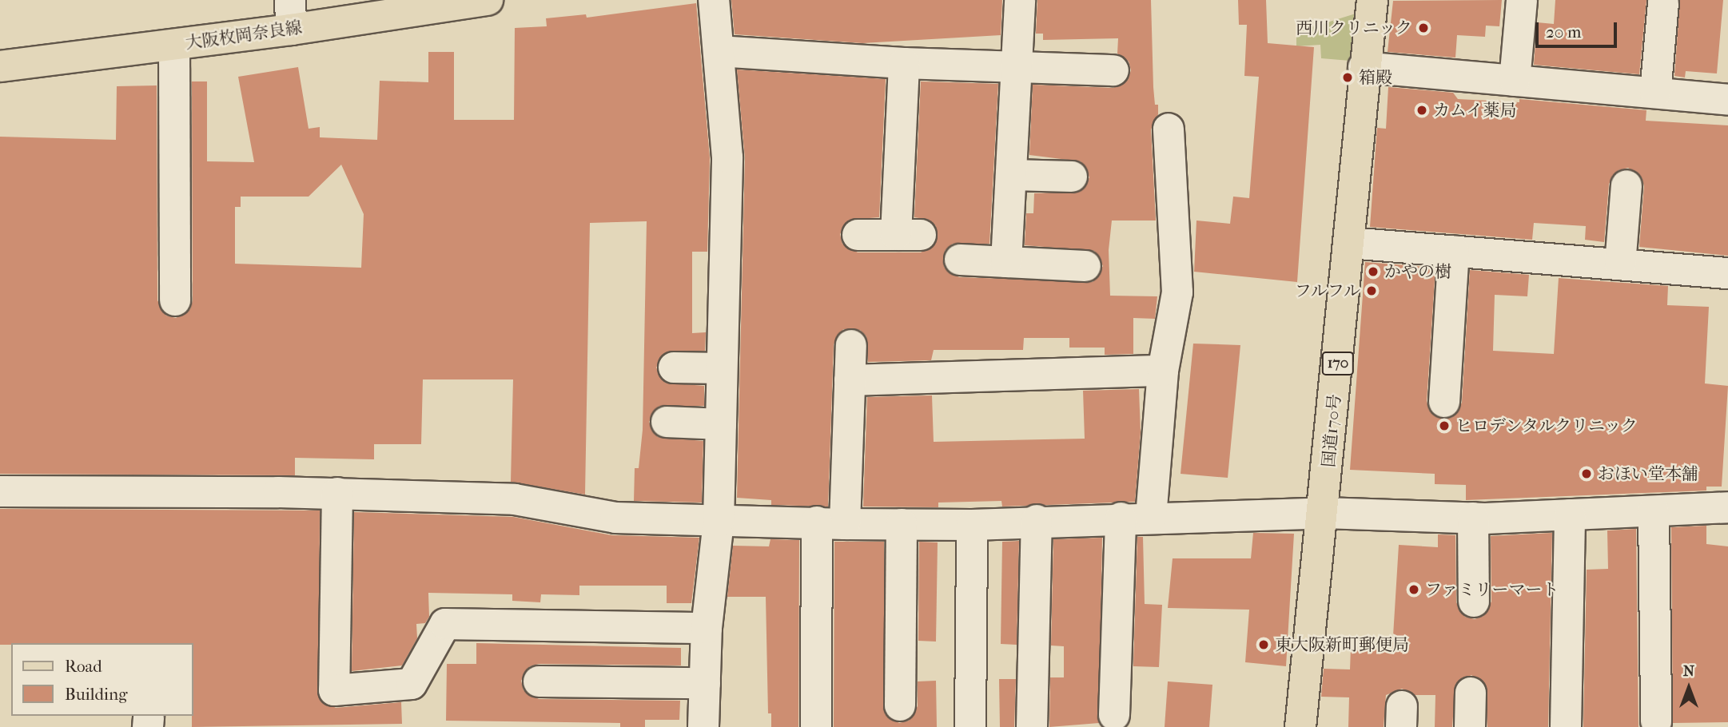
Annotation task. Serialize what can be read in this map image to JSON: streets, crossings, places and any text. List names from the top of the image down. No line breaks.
{"streets":{"main road":["大阪枚岡奈良線","170","国道170号"]},"places":["西川クリニック","箱殿","カムイ薬局","かやの樹","フルフル","ヒロデンタルクリニック","おほい堂本舗","ファミリーマート","東大阪新町郵便局"],"legend":["Road","Building"],"scale_bar":"20 m","north":"top"}
